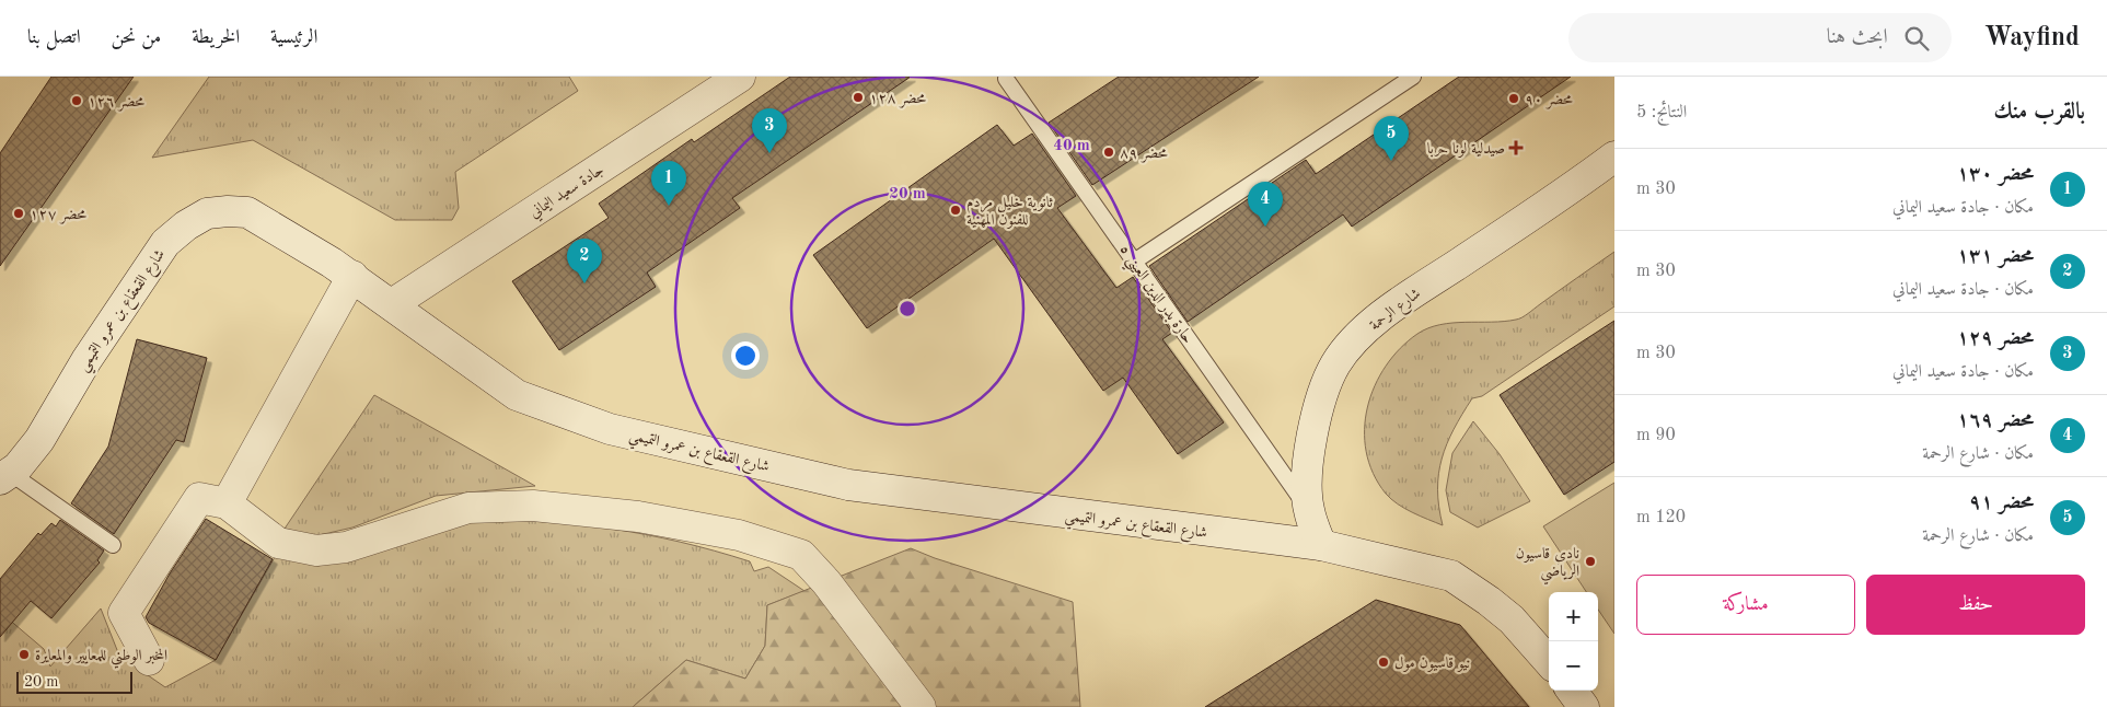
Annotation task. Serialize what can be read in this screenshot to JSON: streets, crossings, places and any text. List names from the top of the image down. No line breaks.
{"streets":{"main road":["جادة سعيد اليماني","شارع الرحمة","شارع القعقاع بن عمرو التميمي"],"lane":["حارة بدر الدين العيني ٥"]},"crossings":[["جادة سعيد اليماني","شارع القعقاع بن عمرو التميمي"],["حارة بدر الدين العيني ٥","شارع الرحمة"],["شارع الرحمة","شارع القعقاع بن عمرو التميمي"]],"places":{"other":["محضر ١٢٨","محضر ٩٠","محضر ١٢٦","محضر ٨٩","ثانوية خليل مردم للفنون المهنية","محضر ١٢٧","نادي قاسيون الرياضي","المخبر الوطني للمعايير والمعايرة","نيو قاسيون مول"],"health":["صيدلية لونا حربا"]},"scale_bar":"20 m","page":{"header":"Wayfind","search":"ابحث هنا","nav":["الرئيسية","الخريطة","من نحن","اتصل بنا"],"heading":["بالقرب منك","النتائج: 5"],"pins":["3","5","1","4","2"],"list":[{"mark":"1","name":"محضر ١٣٠","note":"مكان · جادة سعيد اليماني","value":"30 m"},{"mark":"2","name":"محضر ١٣١","note":"مكان · جادة سعيد اليماني","value":"30 m"},{"mark":"3","name":"محضر ١٢٩","note":"مكان · جادة سعيد اليماني","value":"30 m"},{"mark":"4","name":"محضر ١٦٩","note":"مكان · شارع الرحمة","value":"90 m"},{"mark":"5","name":"محضر ٩١","note":"مكان · شارع الرحمة","value":"120 m"}],"buttons":["حفظ","مشاركة"],"map_buttons":["+","−"],"scale":"20 m"},"rings":["40 m","20 m"]}
